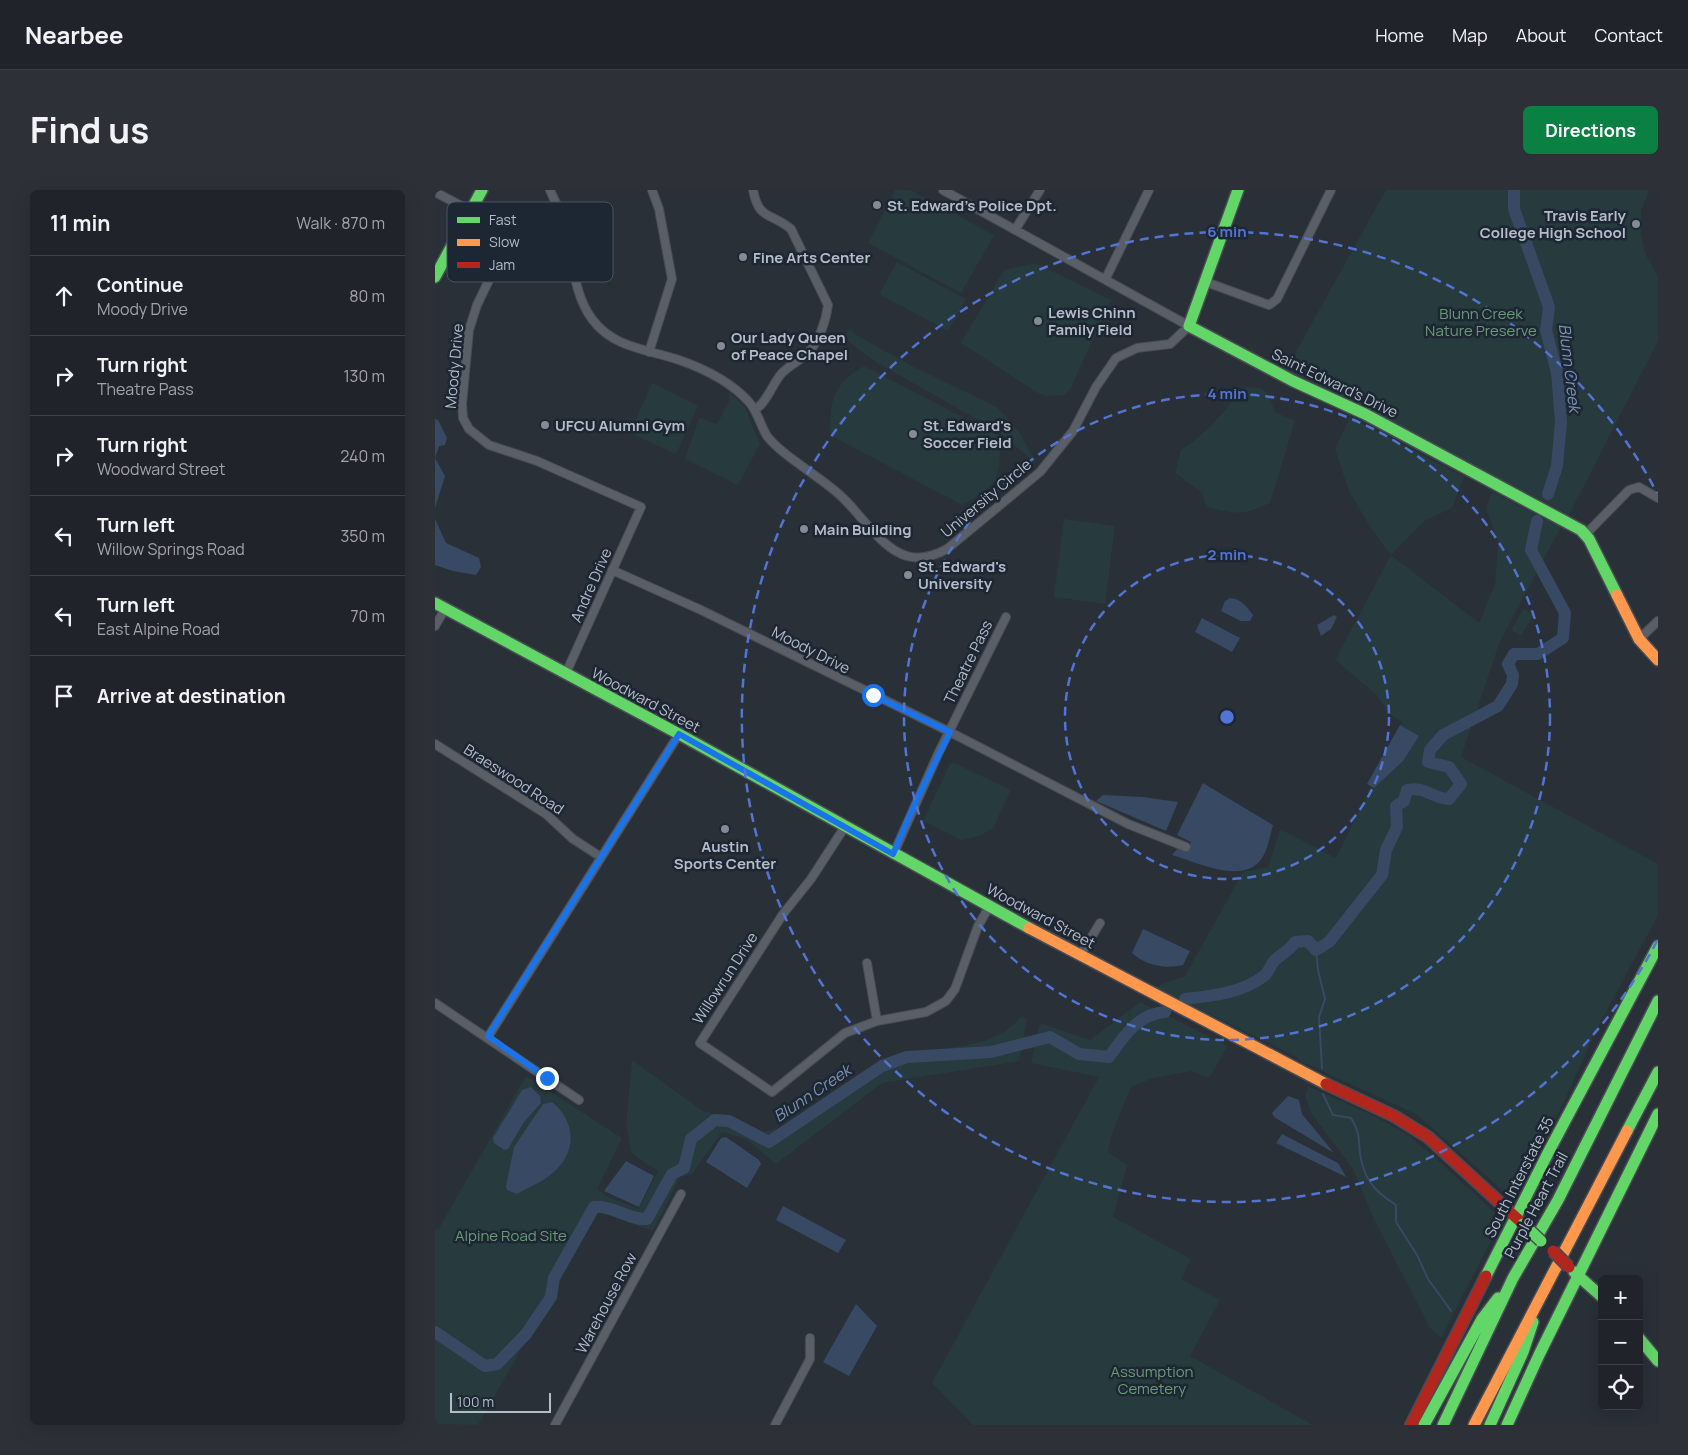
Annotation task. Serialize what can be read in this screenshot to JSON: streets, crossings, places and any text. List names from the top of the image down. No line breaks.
{"streets":{"main road":["Saint Edward's Drive","Woodward Street","South Interstate 35","Purple Heart Trail"],"street":["Moody Drive","University Circle","Andre Drive","Theatre Pass","Braeswood Road","Willowrun Drive","Warehouse Row"]},"crossings":[["Moody Drive","Andre Drive"],["Moody Drive","Theatre Pass"],["Saint Edward's Drive","University Circle"],["Andre Drive","Woodward Street"],["Theatre Pass","Woodward Street"],["Woodward Street","Willowrun Drive"],["Woodward Street","South Interstate 35"]],"water":["Blunn Creek"],"parks":["Blunn Creek Nature Preserve","Alpine Road Site","Assumption Cemetery"],"places":["St. Edward's Police Dpt.","Travis Early College High School","Fine Arts Center","Lewis Chinn Family Field","Our Lady Queen of Peace Chapel","UFCU Alumni Gym","St. Edward's Soccer Field","Main Building","St. Edward's University","Austin Sports Center"],"legend":["Fast","Slow","Jam"],"scale_bar":"100 m","page":{"header":"Nearbee","nav":["Home","Map","About","Contact"],"title":"Find us","buttons":"Directions","heading":["11 min","Walk · 870 m"],"list":[["Continue","Moody Drive","80 m"],["Turn right","Theatre Pass","130 m"],["Turn right","Woodward Street","240 m"],["Turn left","Willow Springs Road","350 m"],["Turn left","East Alpine Road","70 m"],"Arrive at destination"],"map_buttons":["+","−"],"scale":"100 m"},"rings":["6 min","4 min","2 min"]}
